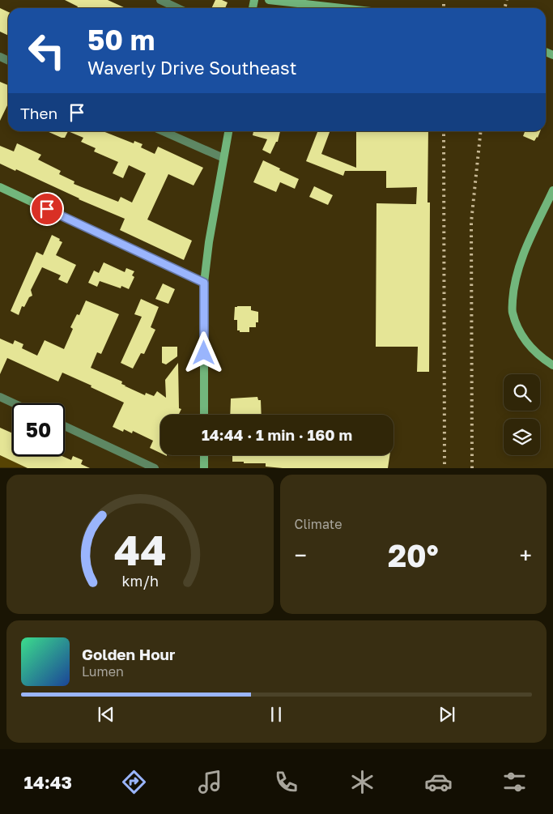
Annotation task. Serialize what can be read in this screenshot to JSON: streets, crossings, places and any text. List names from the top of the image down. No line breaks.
{"page":{"turn":["50 m","Waverly Drive Southeast"],"then":"Then","limit":"50","trip":"14:44 · 1 min · 160 m","tile":"Climate","heat":["−","20°","+"],"song":["Golden Hour","Lumen"],"tabs":"14:43","gauge":["44","km/h"]}}
